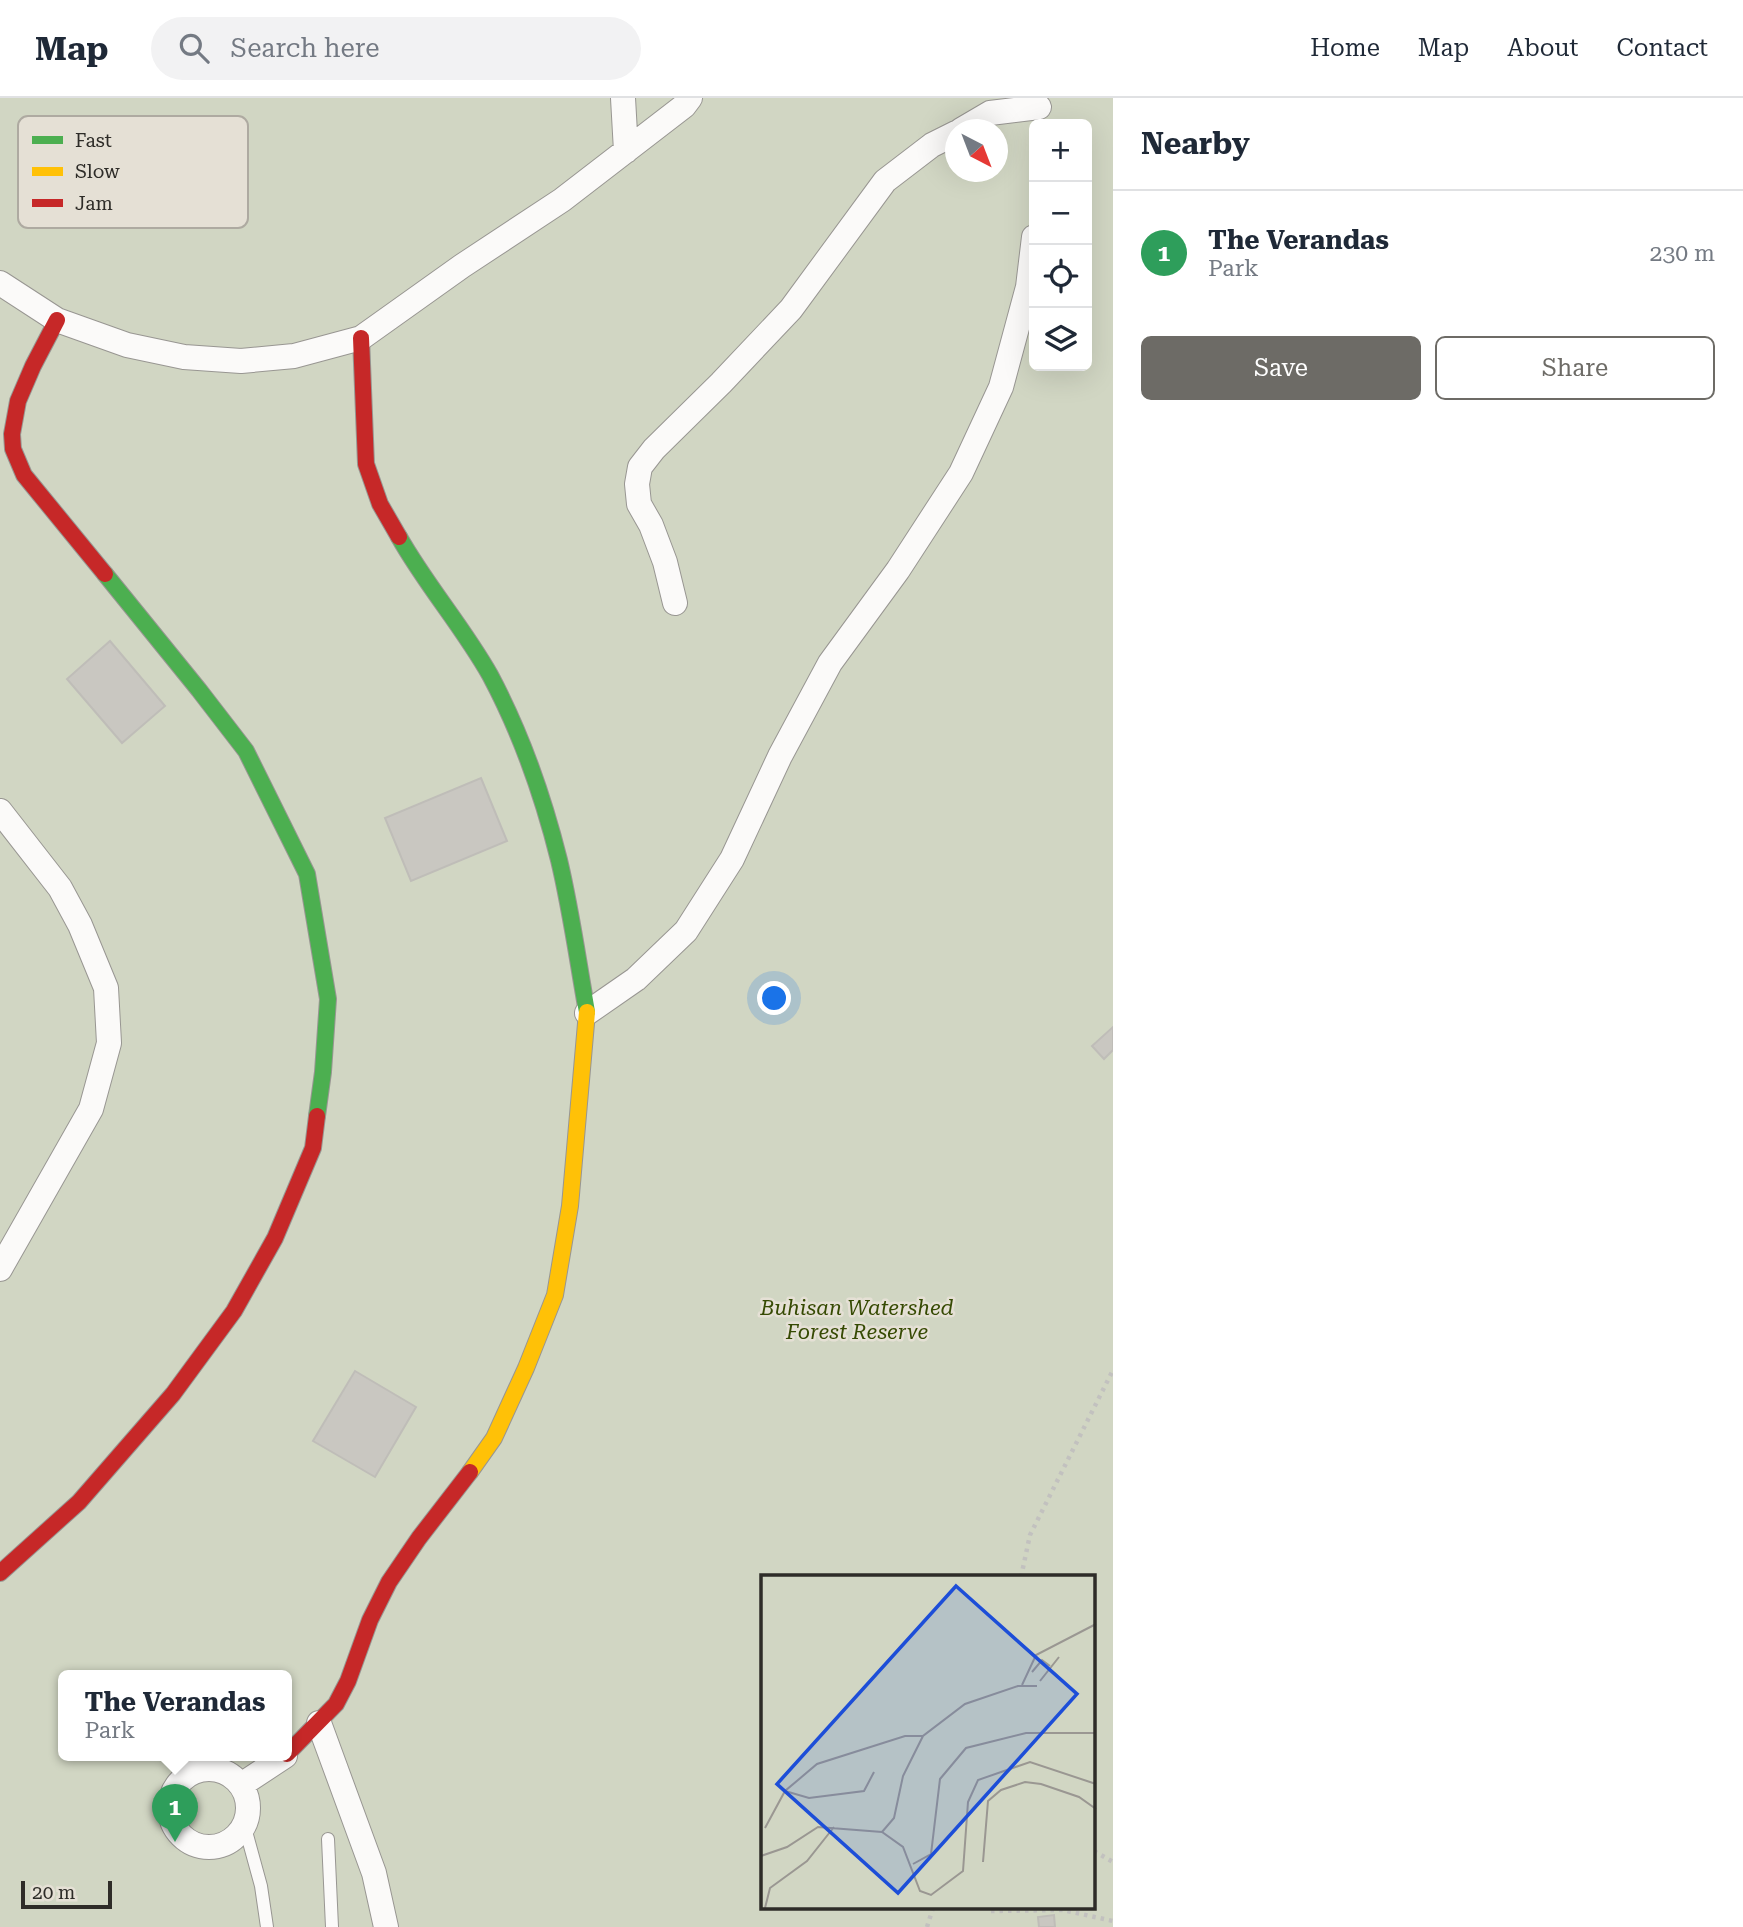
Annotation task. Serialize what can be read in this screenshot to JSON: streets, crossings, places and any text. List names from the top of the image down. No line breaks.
{"parks":["Buhisan Watershed Forest Reserve"],"legend":["Fast","Slow","Jam"],"scale_bar":"20 m","north":"bottom right","page":{"header":"Map","search":"Search here","nav":["Home","Map","About","Contact"],"heading":"Nearby","map_buttons":["+","−"],"list":[{"mark":"1","name":"The Verandas","note":"Park","value":"230 m"}],"buttons":["Save","Share"],"popup":["The Verandas","Park"],"pins":"1","scale":"20 m"}}
